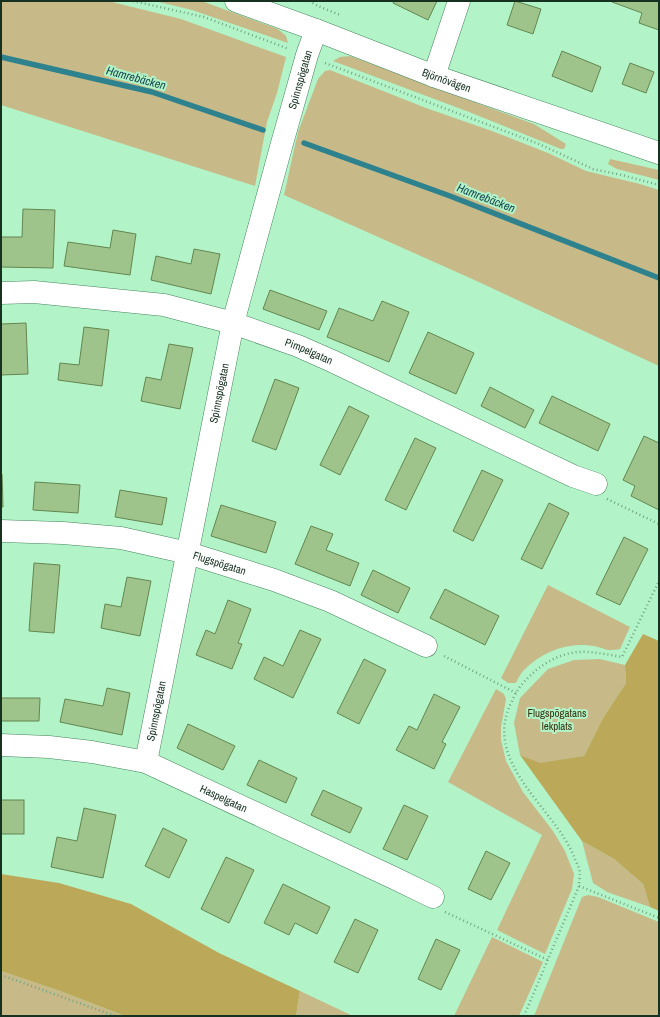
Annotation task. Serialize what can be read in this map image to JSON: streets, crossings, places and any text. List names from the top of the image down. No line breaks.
{"streets":{"street":["Spinnspögatan","Björnövägen","Pimpelgatan","Flugspögatan","Haspelgatan"]},"crossings":[["Spinnspögatan","Björnövägen"],["Spinnspögatan","Pimpelgatan"],["Spinnspögatan","Flugspögatan"],["Spinnspögatan","Haspelgatan"]],"water":["Hamrebäcken"],"parks":["Flugspögatans lekplats"]}
